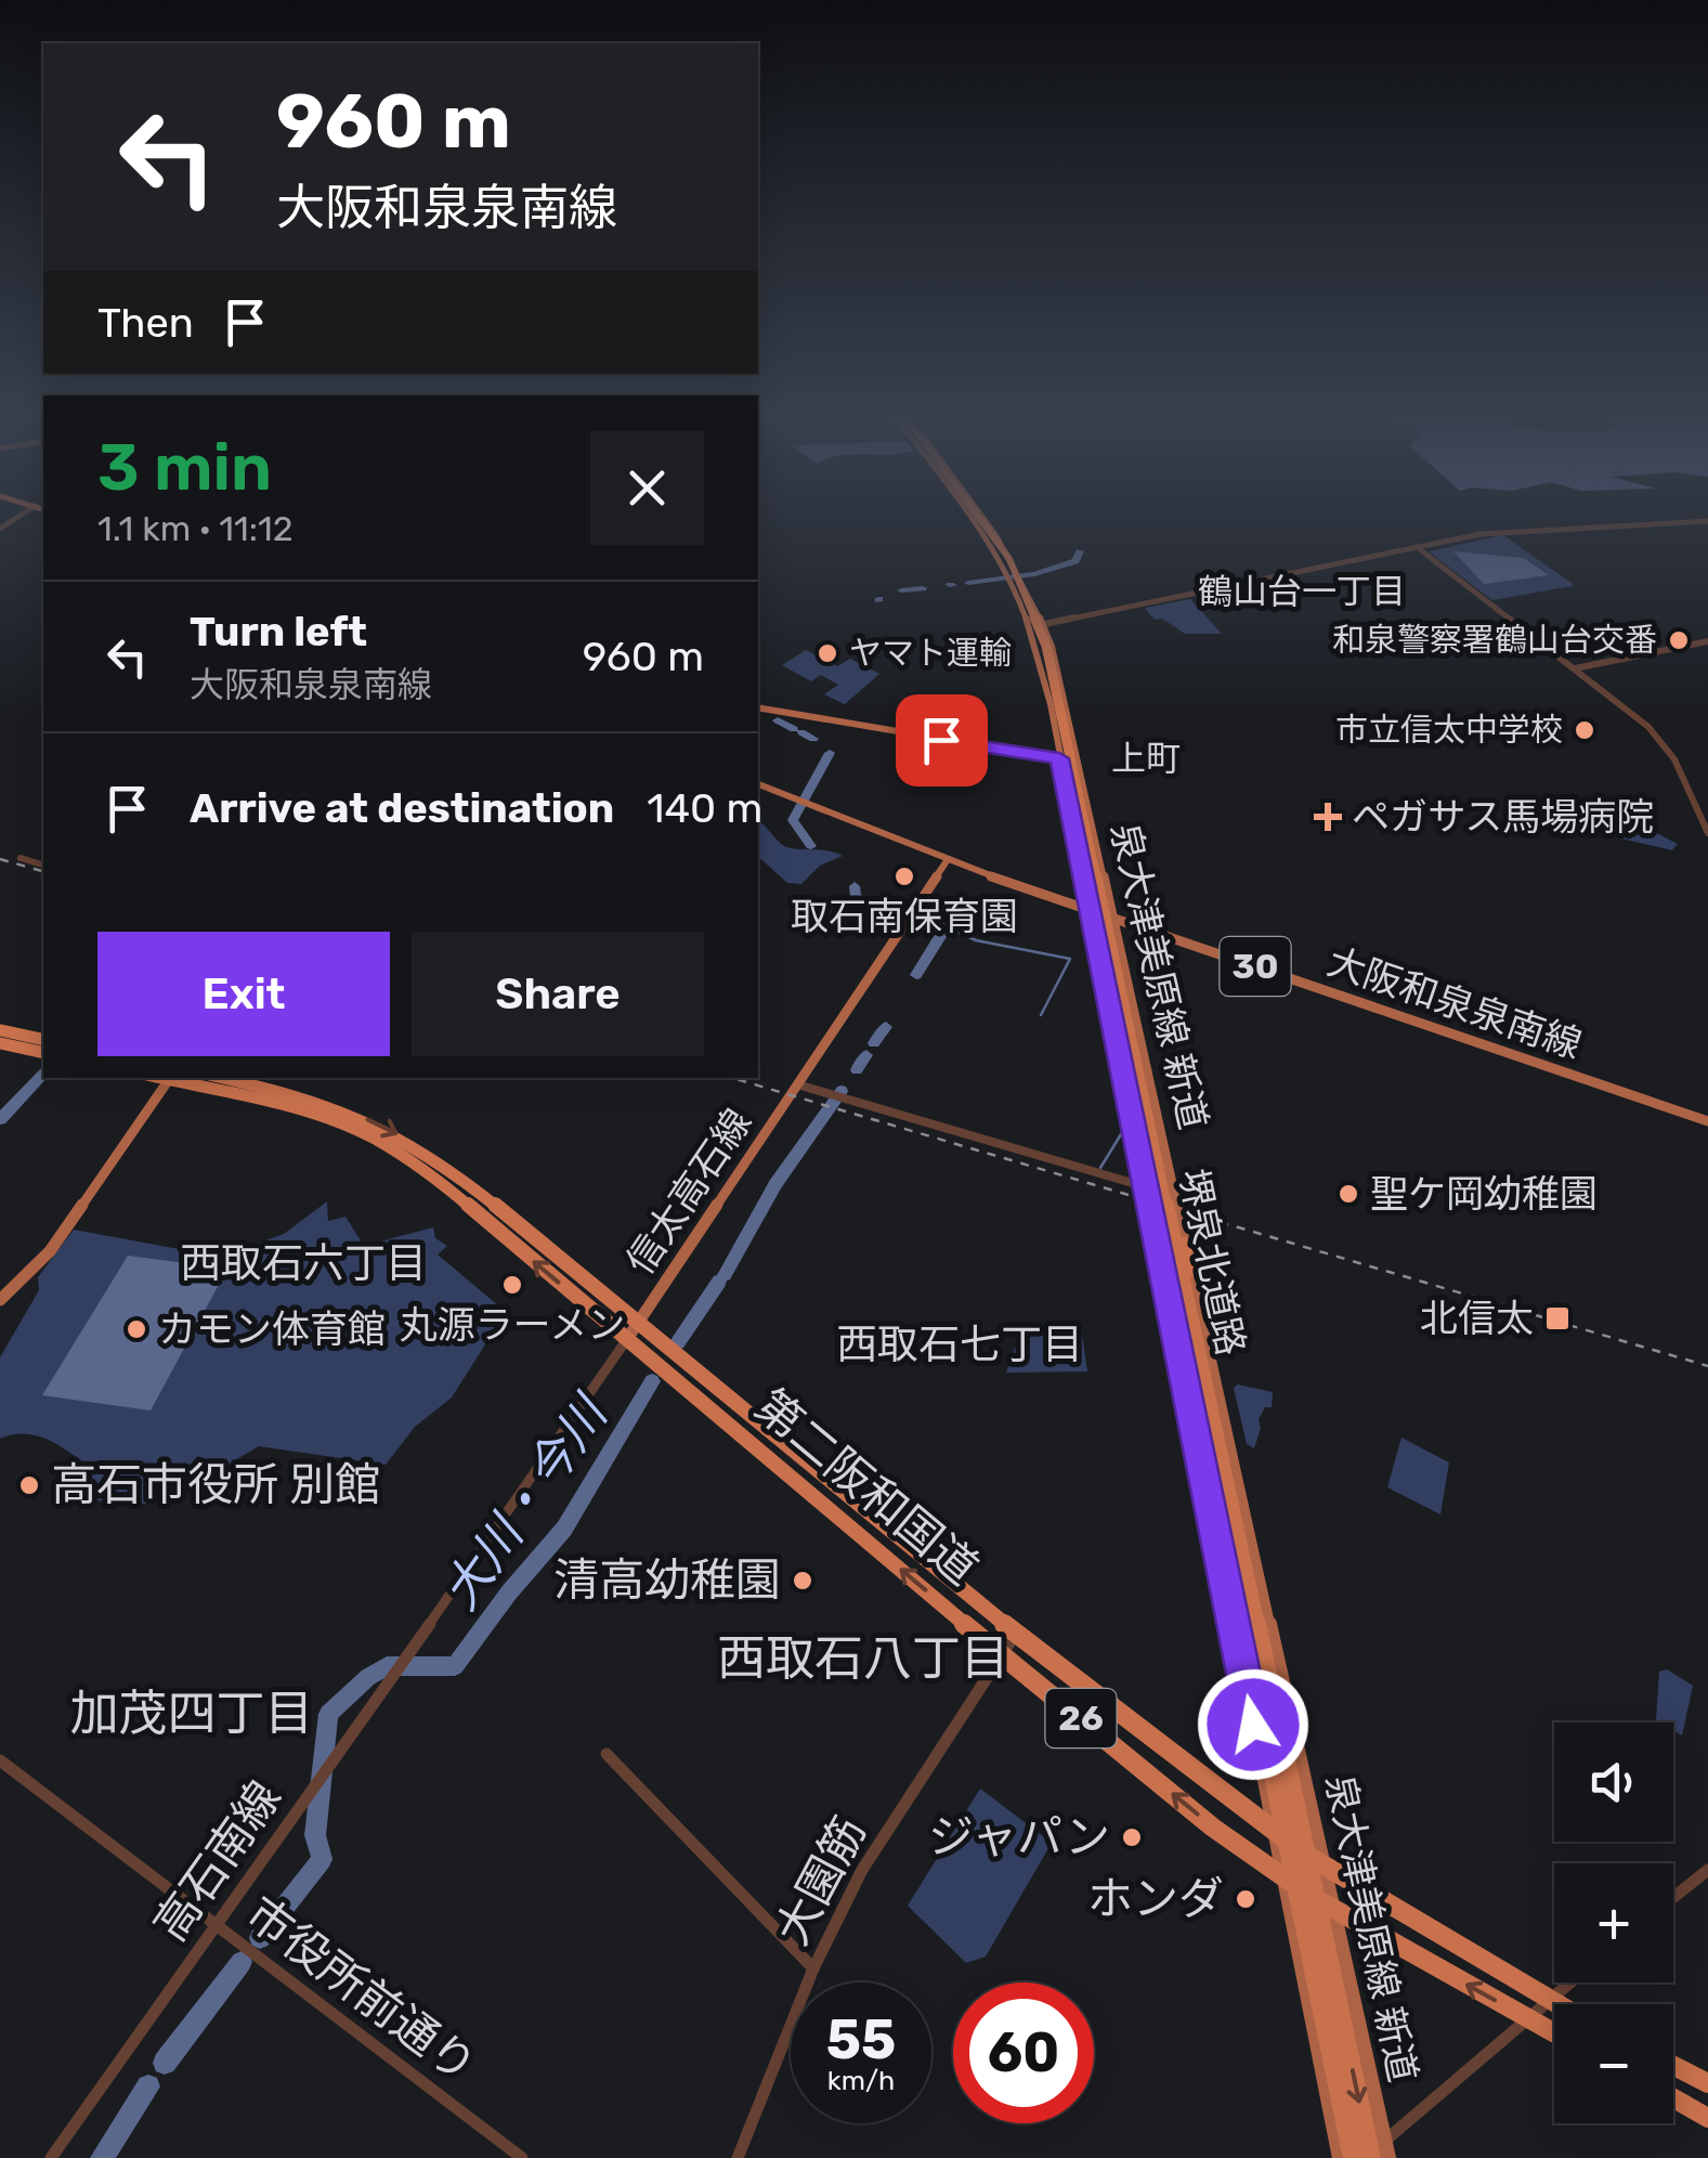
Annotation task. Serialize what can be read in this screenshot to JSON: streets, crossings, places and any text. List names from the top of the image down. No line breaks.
{"streets":{"highway":["堺泉北道路","第二阪和国道","26"],"main road":["30","泉大津美原線 新道","大阪和泉泉南線","信太高石線"],"street":["高石南線","大園筋","市役所前通り"]},"crossings":[["泉大津美原線 新道","大阪和泉泉南線"],["泉大津美原線 新道","第二阪和国道"],["大阪和泉泉南線","信太高石線"],["信太高石線","第二阪和国道"],["信太高石線","高石南線"],["第二阪和国道","高石南線"],["第二阪和国道","大園筋"],["高石南線","市役所前通り"]],"districts":["鶴山台一丁目","上町","西取石六丁目","西取石七丁目","西取石八丁目","加茂四丁目"],"water":["大川・今川"],"places":{"other":["和泉警察署鶴山台交番","ヤマト運輸","市立信太中学校","取石南保育園","聖ケ岡幼稚園","丸源ラーメン","カモン体育館","高石市役所 別館","清高幼稚園","ジャパン","ホンダ"],"health":["ペガサス馬場病院"],"transit":["北信太"]},"page":{"turn":["960 m","大阪和泉泉南線"],"then":"Then","heading":["3 min","1.1 km · 11:12"],"list":[{"name":"Turn left","note":"大阪和泉泉南線","value":"960 m"},{"name":"Arrive at destination","value":"140 m"}],"buttons":["Exit","Share"],"map_buttons":["+","−"],"speed":"55 km/h","limit":"60"}}
